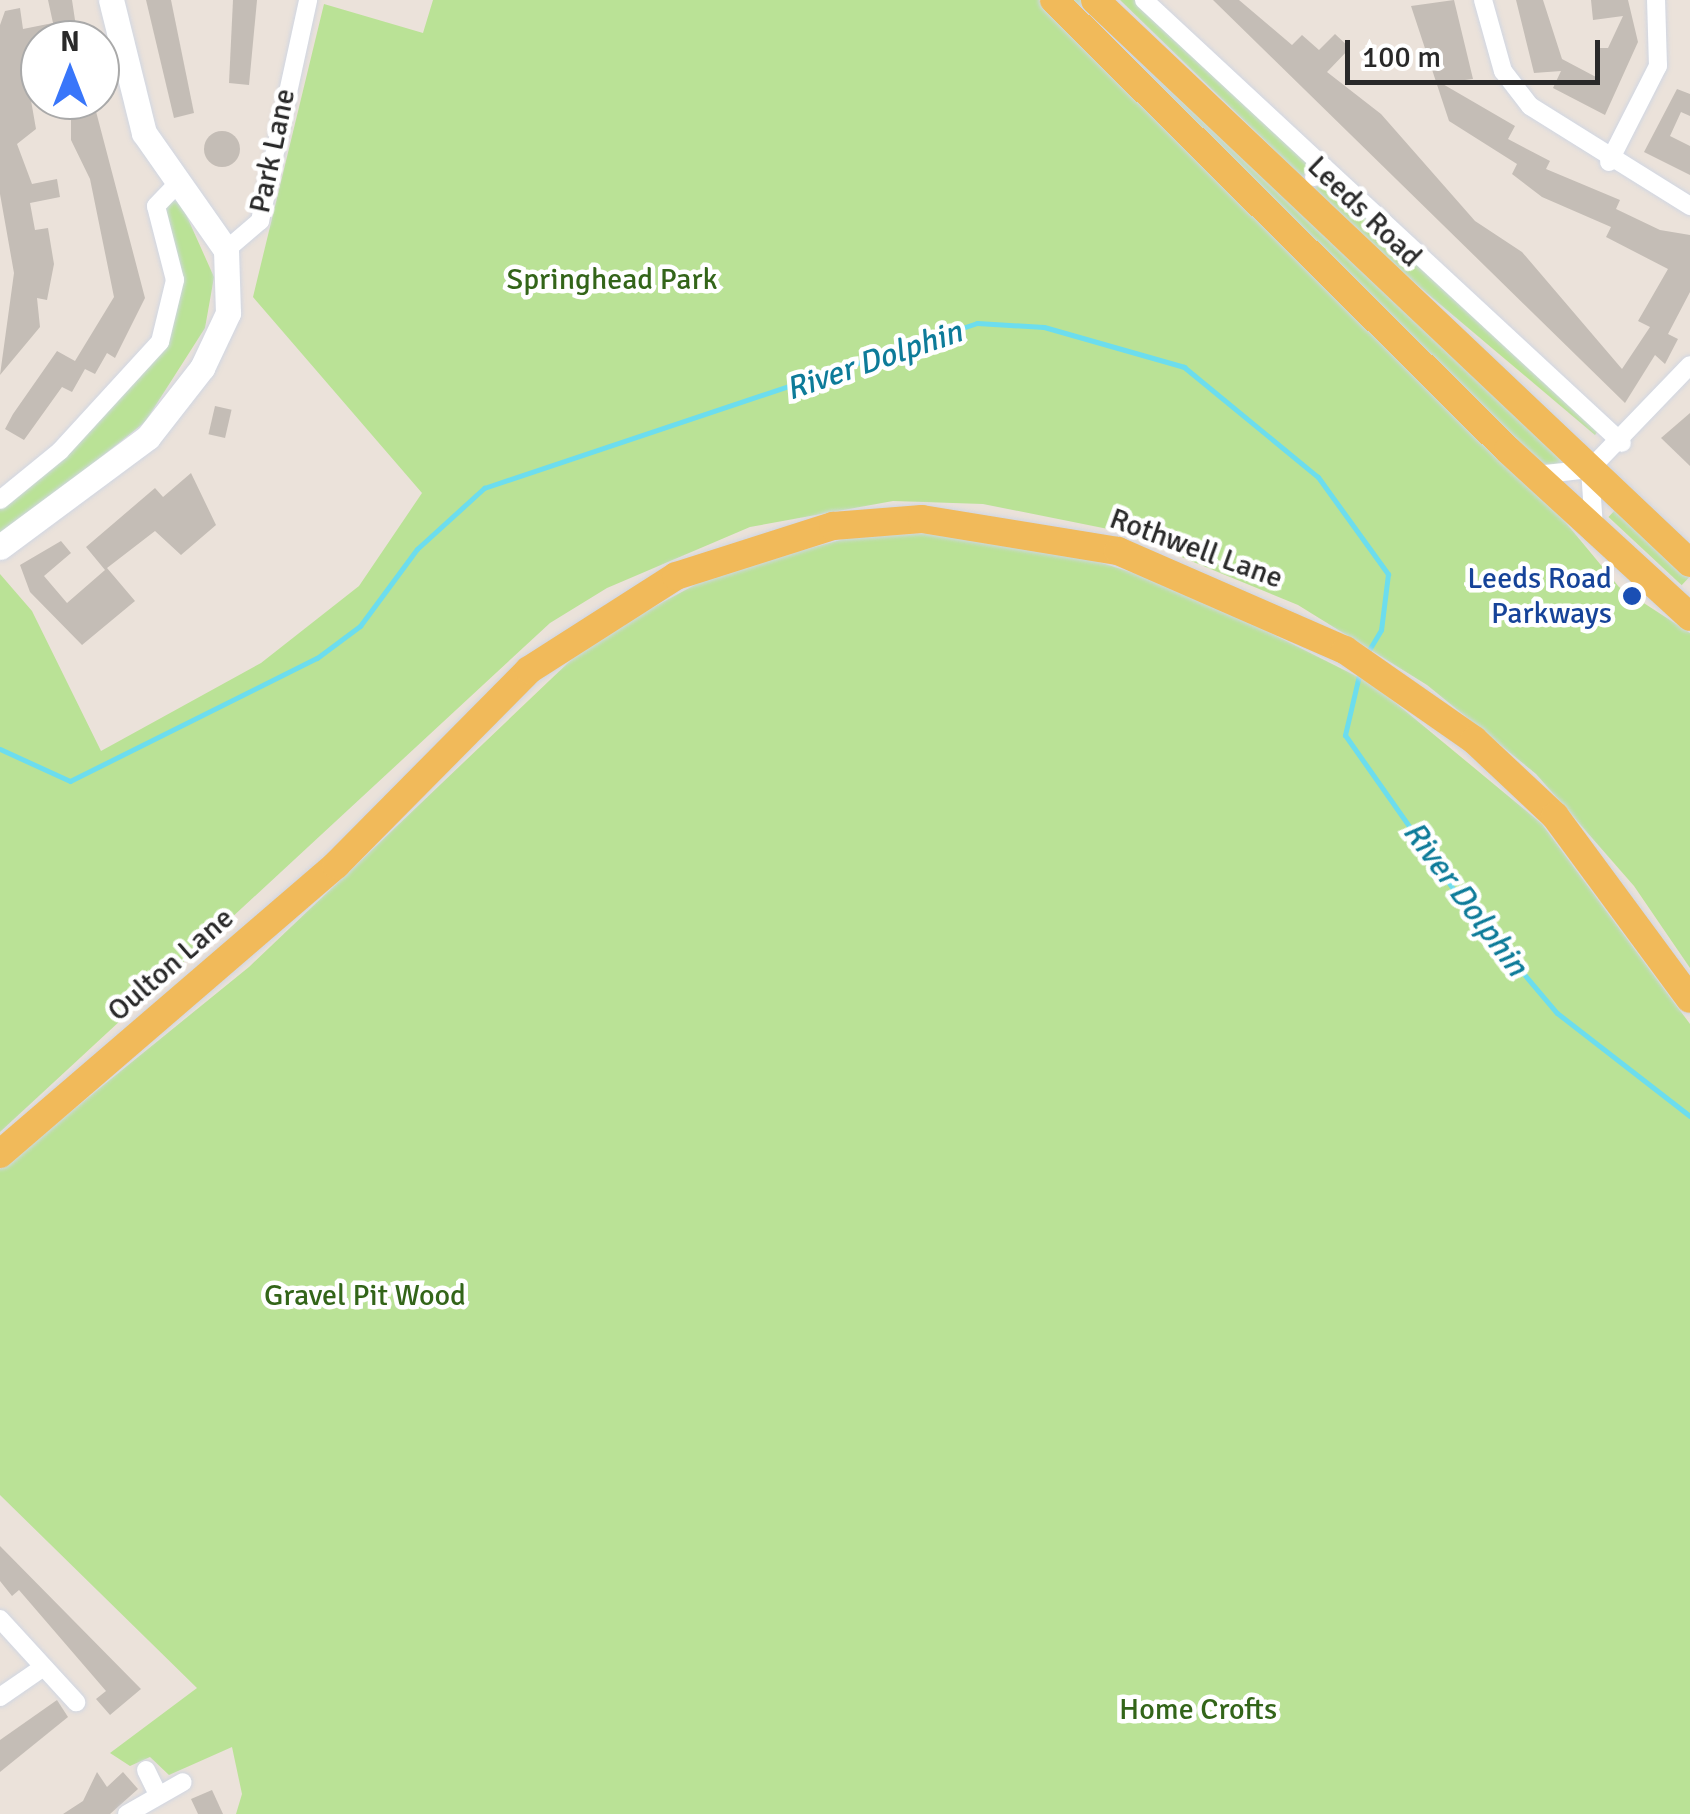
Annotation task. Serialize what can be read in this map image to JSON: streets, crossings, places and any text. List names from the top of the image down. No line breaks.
{"streets":{"main road":["Leeds Road","Rothwell Lane","Oulton Lane"],"street":["Park Lane"]},"crossings":[["Rothwell Lane","Oulton Lane"]],"water":["River Dolphin"],"parks":["Springhead Park","Gravel Pit Wood","Home Crofts"],"places":["Leeds Road Parkways"],"scale_bar":"100 m","north":"top"}
